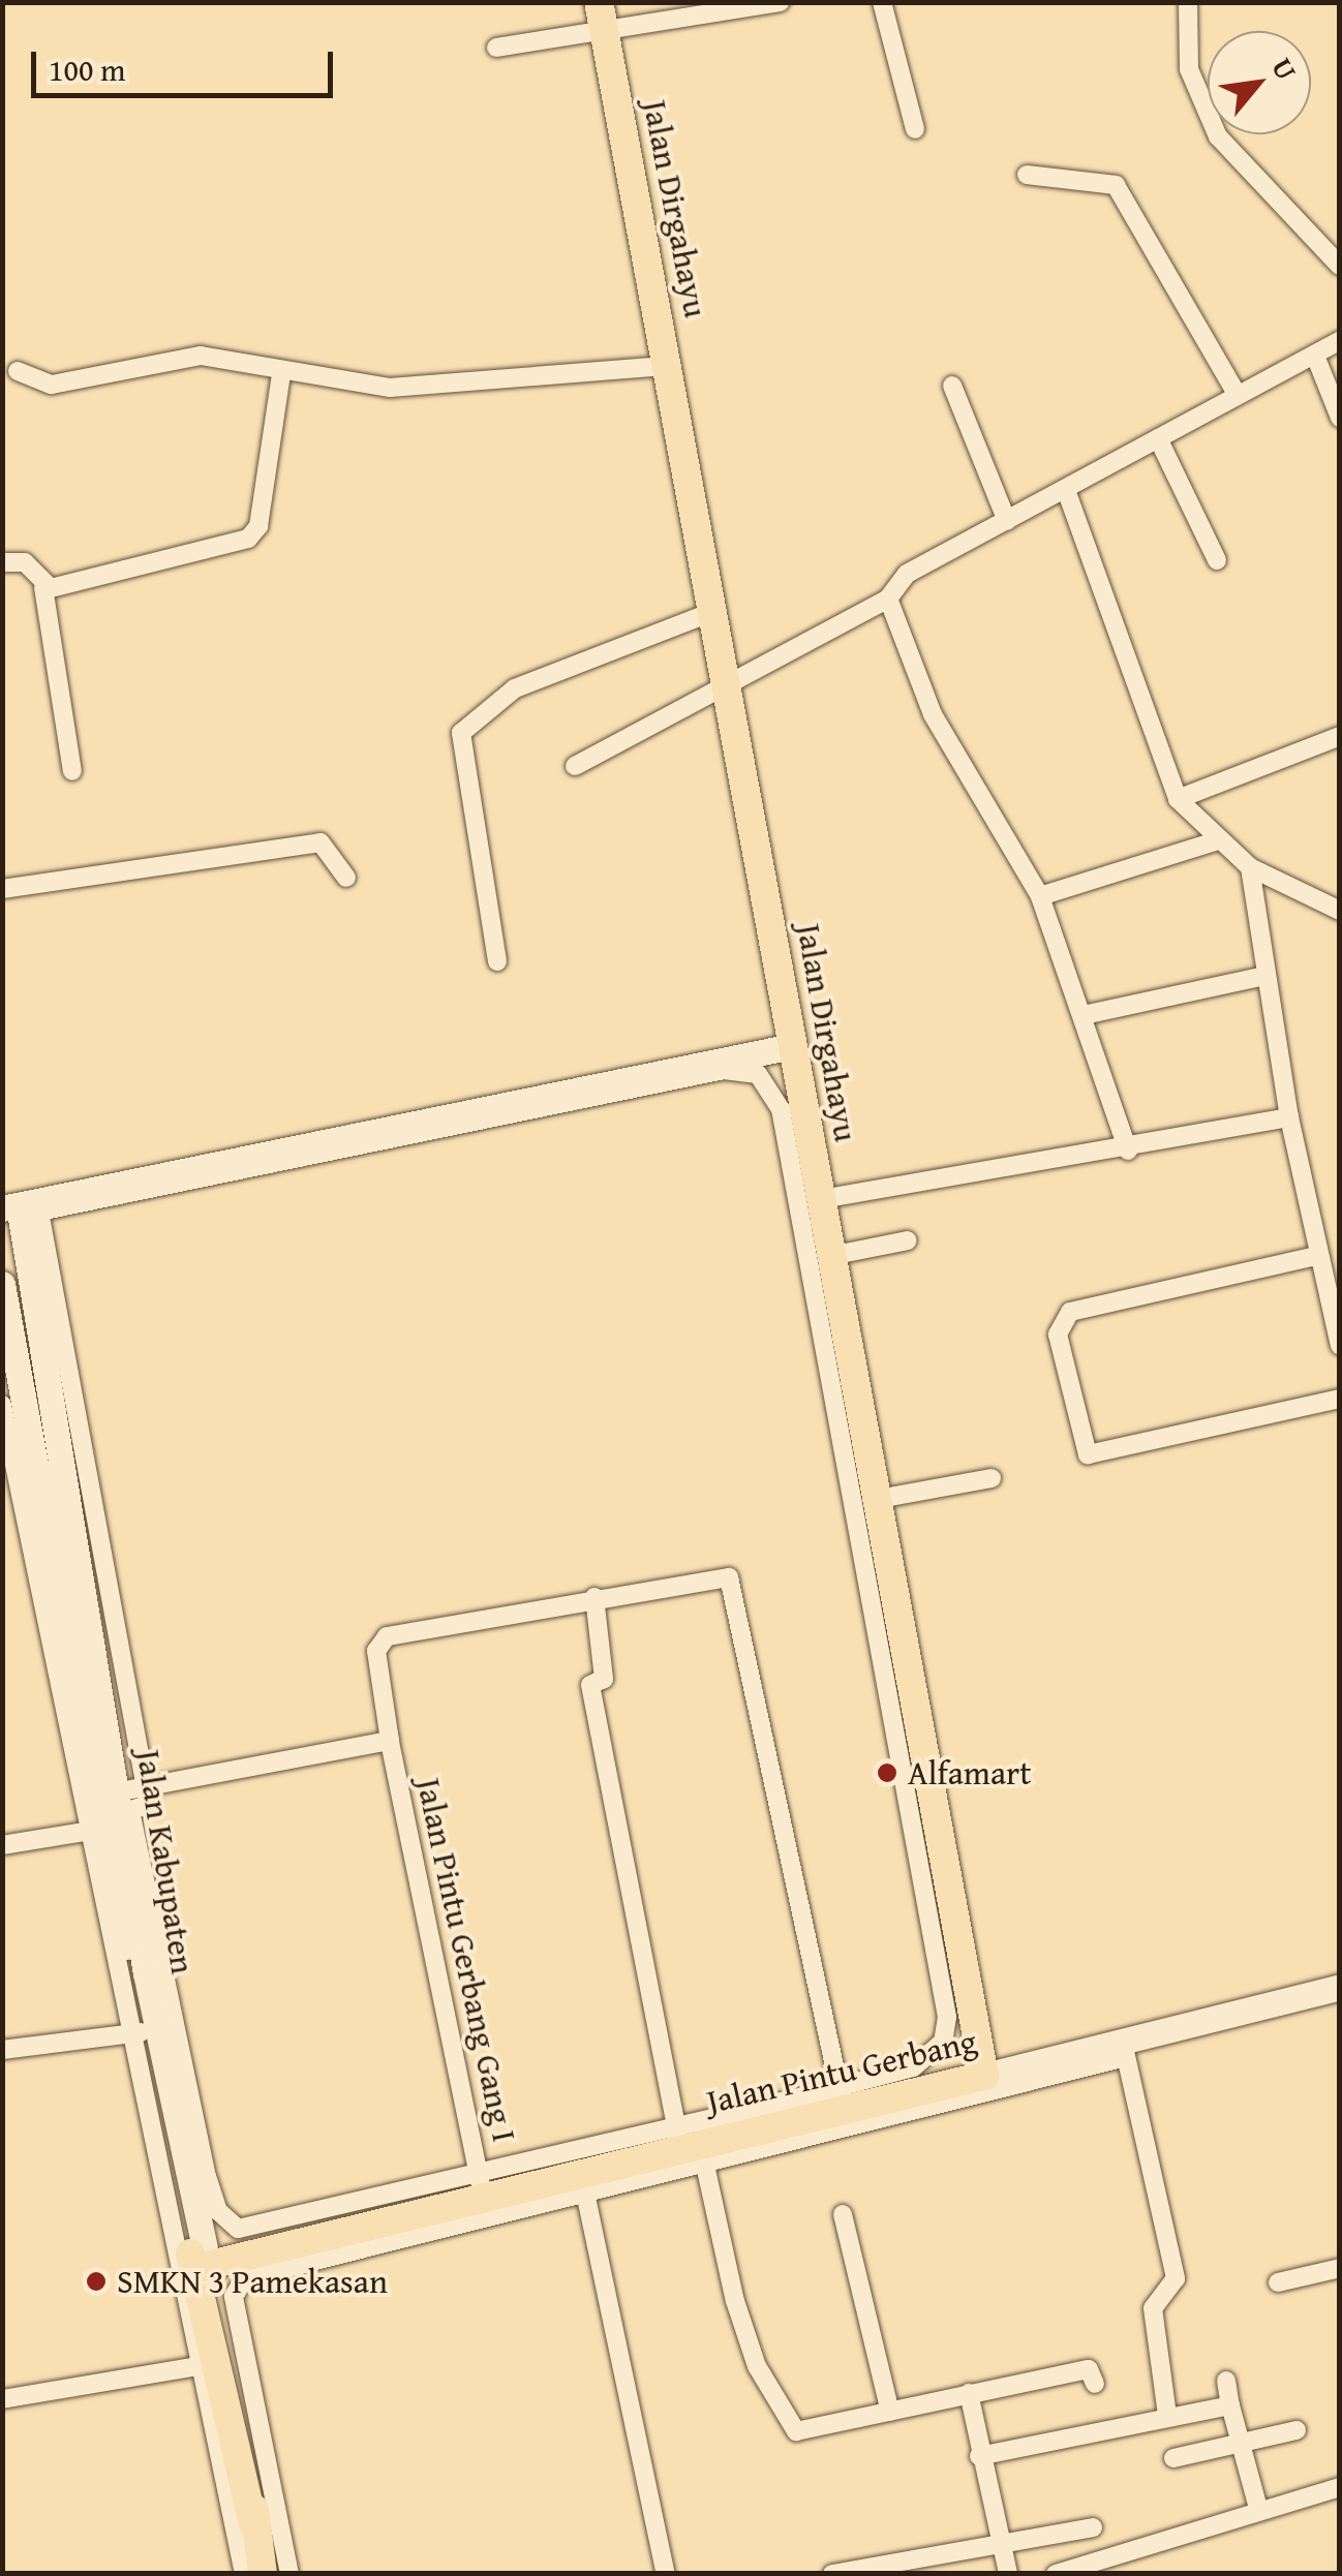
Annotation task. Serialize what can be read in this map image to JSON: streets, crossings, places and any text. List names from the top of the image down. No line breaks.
{"streets":{"main road":["Jalan Dirgahayu","Jalan Kabupaten","Jalan Pintu Gerbang"],"street":["Jalan Pintu Gerbang Gang I"]},"crossings":[["Jalan Dirgahayu","Jalan Pintu Gerbang"],["Jalan Kabupaten","Jalan Pintu Gerbang"],["Jalan Pintu Gerbang Gang I","Jalan Pintu Gerbang"]],"places":["Alfamart","SMKN 3 Pamekasan"],"scale_bar":"100 m","north":"top right"}
